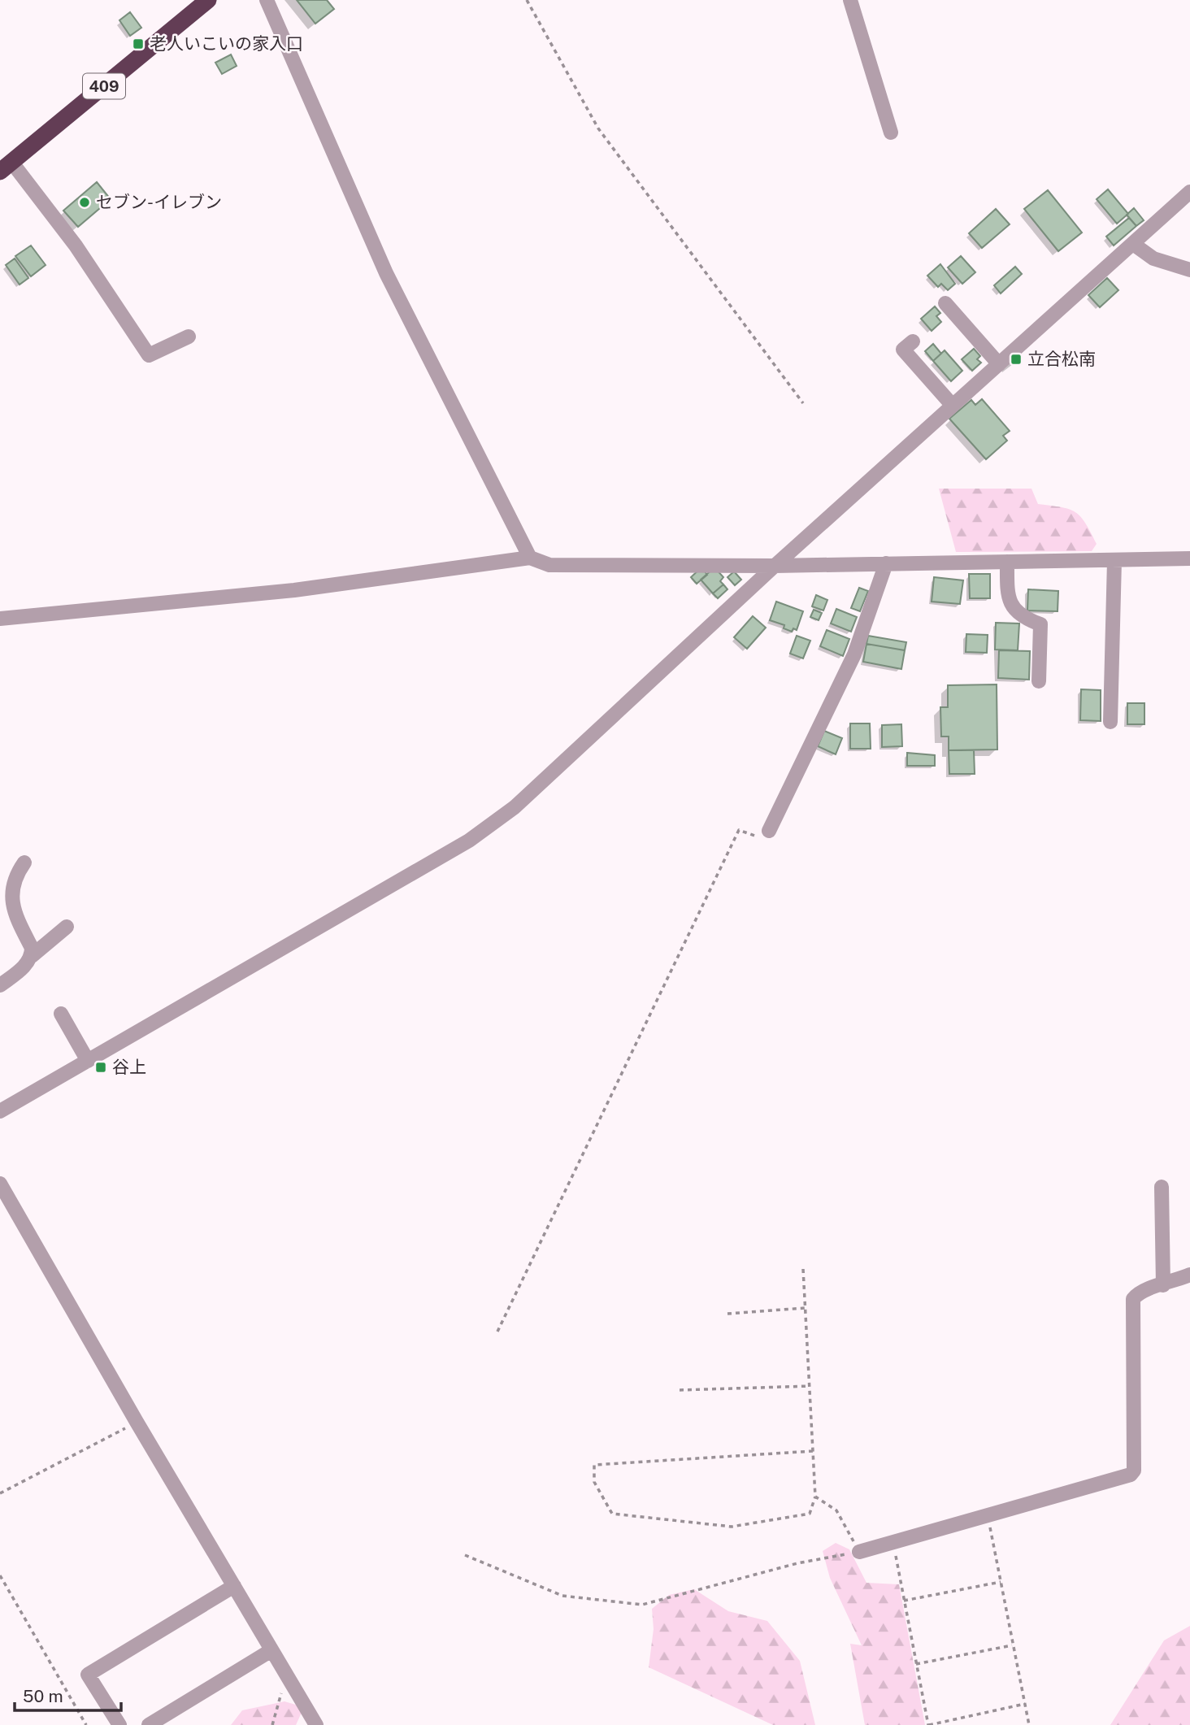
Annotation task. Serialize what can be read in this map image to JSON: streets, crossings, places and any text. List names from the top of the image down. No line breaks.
{"streets":{"highway":["409"]},"places":{"transit":["老人いこいの家入口","立合松南","谷上"],"other":["セブン-イレブン"]},"scale_bar":"50 m"}
